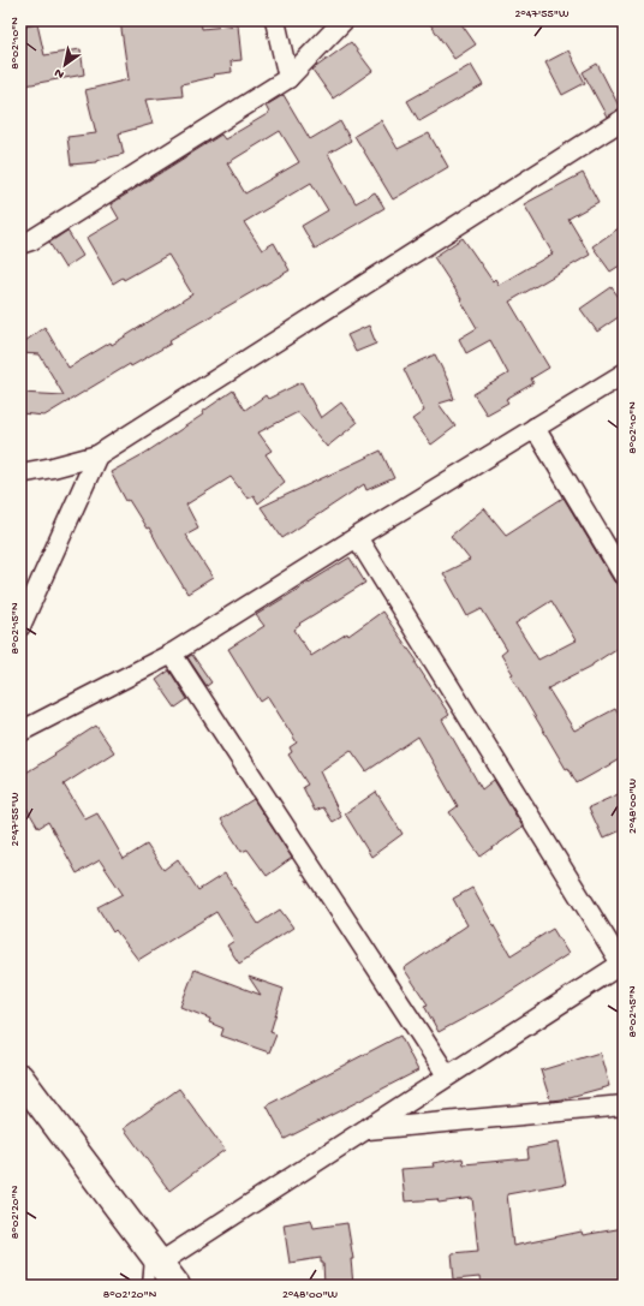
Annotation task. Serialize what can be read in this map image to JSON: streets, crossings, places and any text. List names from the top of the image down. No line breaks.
{"north":"bottom left","coordinates":["2°47'55\"W","8°02'10\"N","8°02'15\"N","2°48'00\"W","8°02'20\"N"]}
